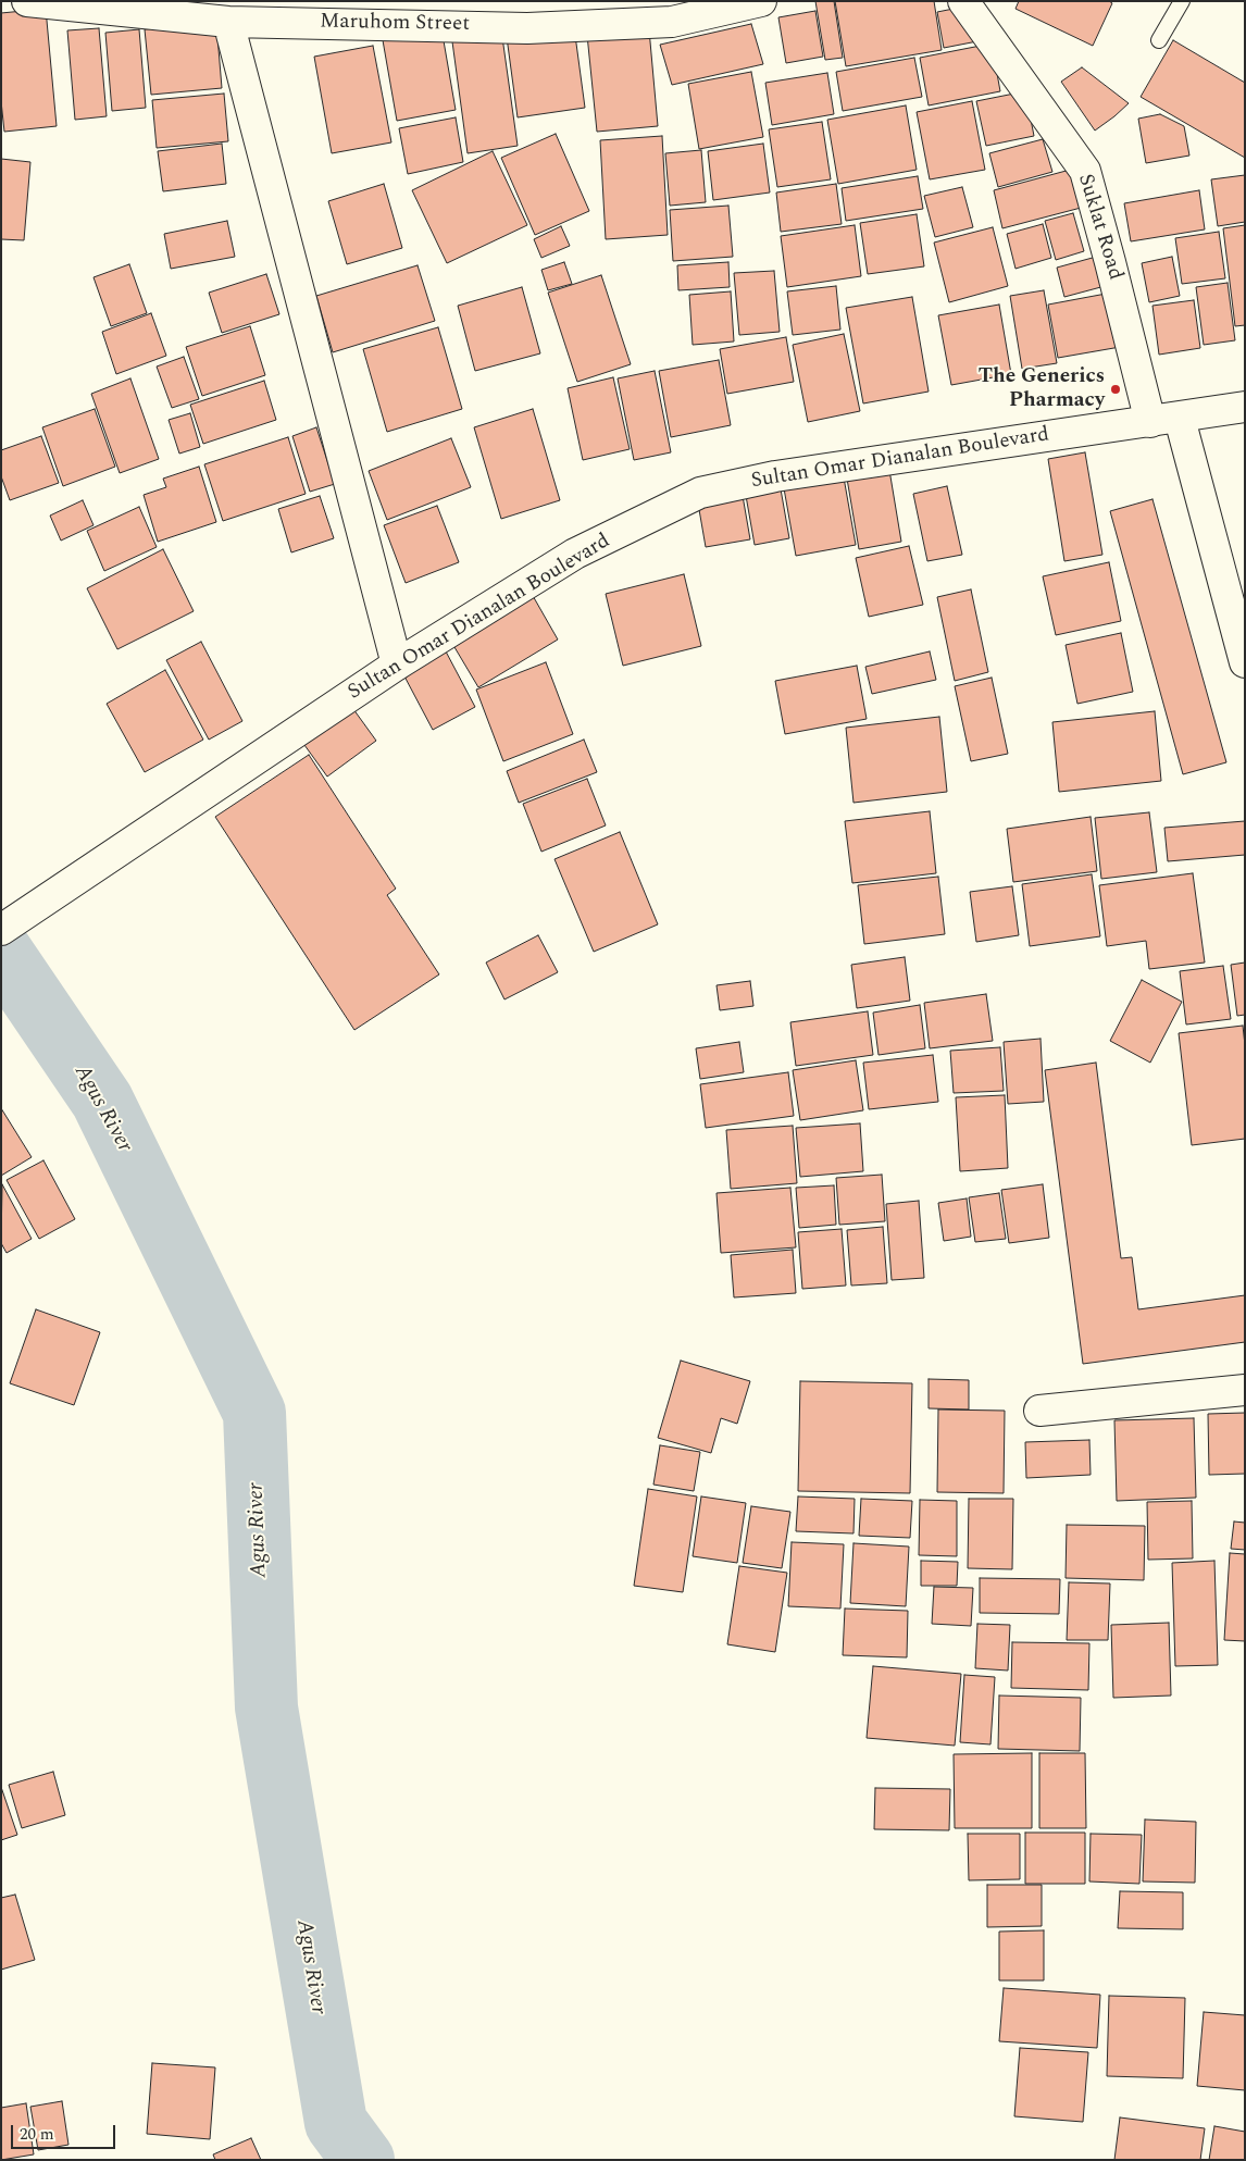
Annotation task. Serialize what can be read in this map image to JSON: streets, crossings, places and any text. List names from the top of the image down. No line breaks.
{"streets":{"street":["Maruhom Street","Suklat Road","Sultan Omar Dianalan Boulevard"]},"crossings":[["Suklat Road","Sultan Omar Dianalan Boulevard"]],"water":["Agus River"],"places":["The Generics Pharmacy"],"scale_bar":"20 m"}
